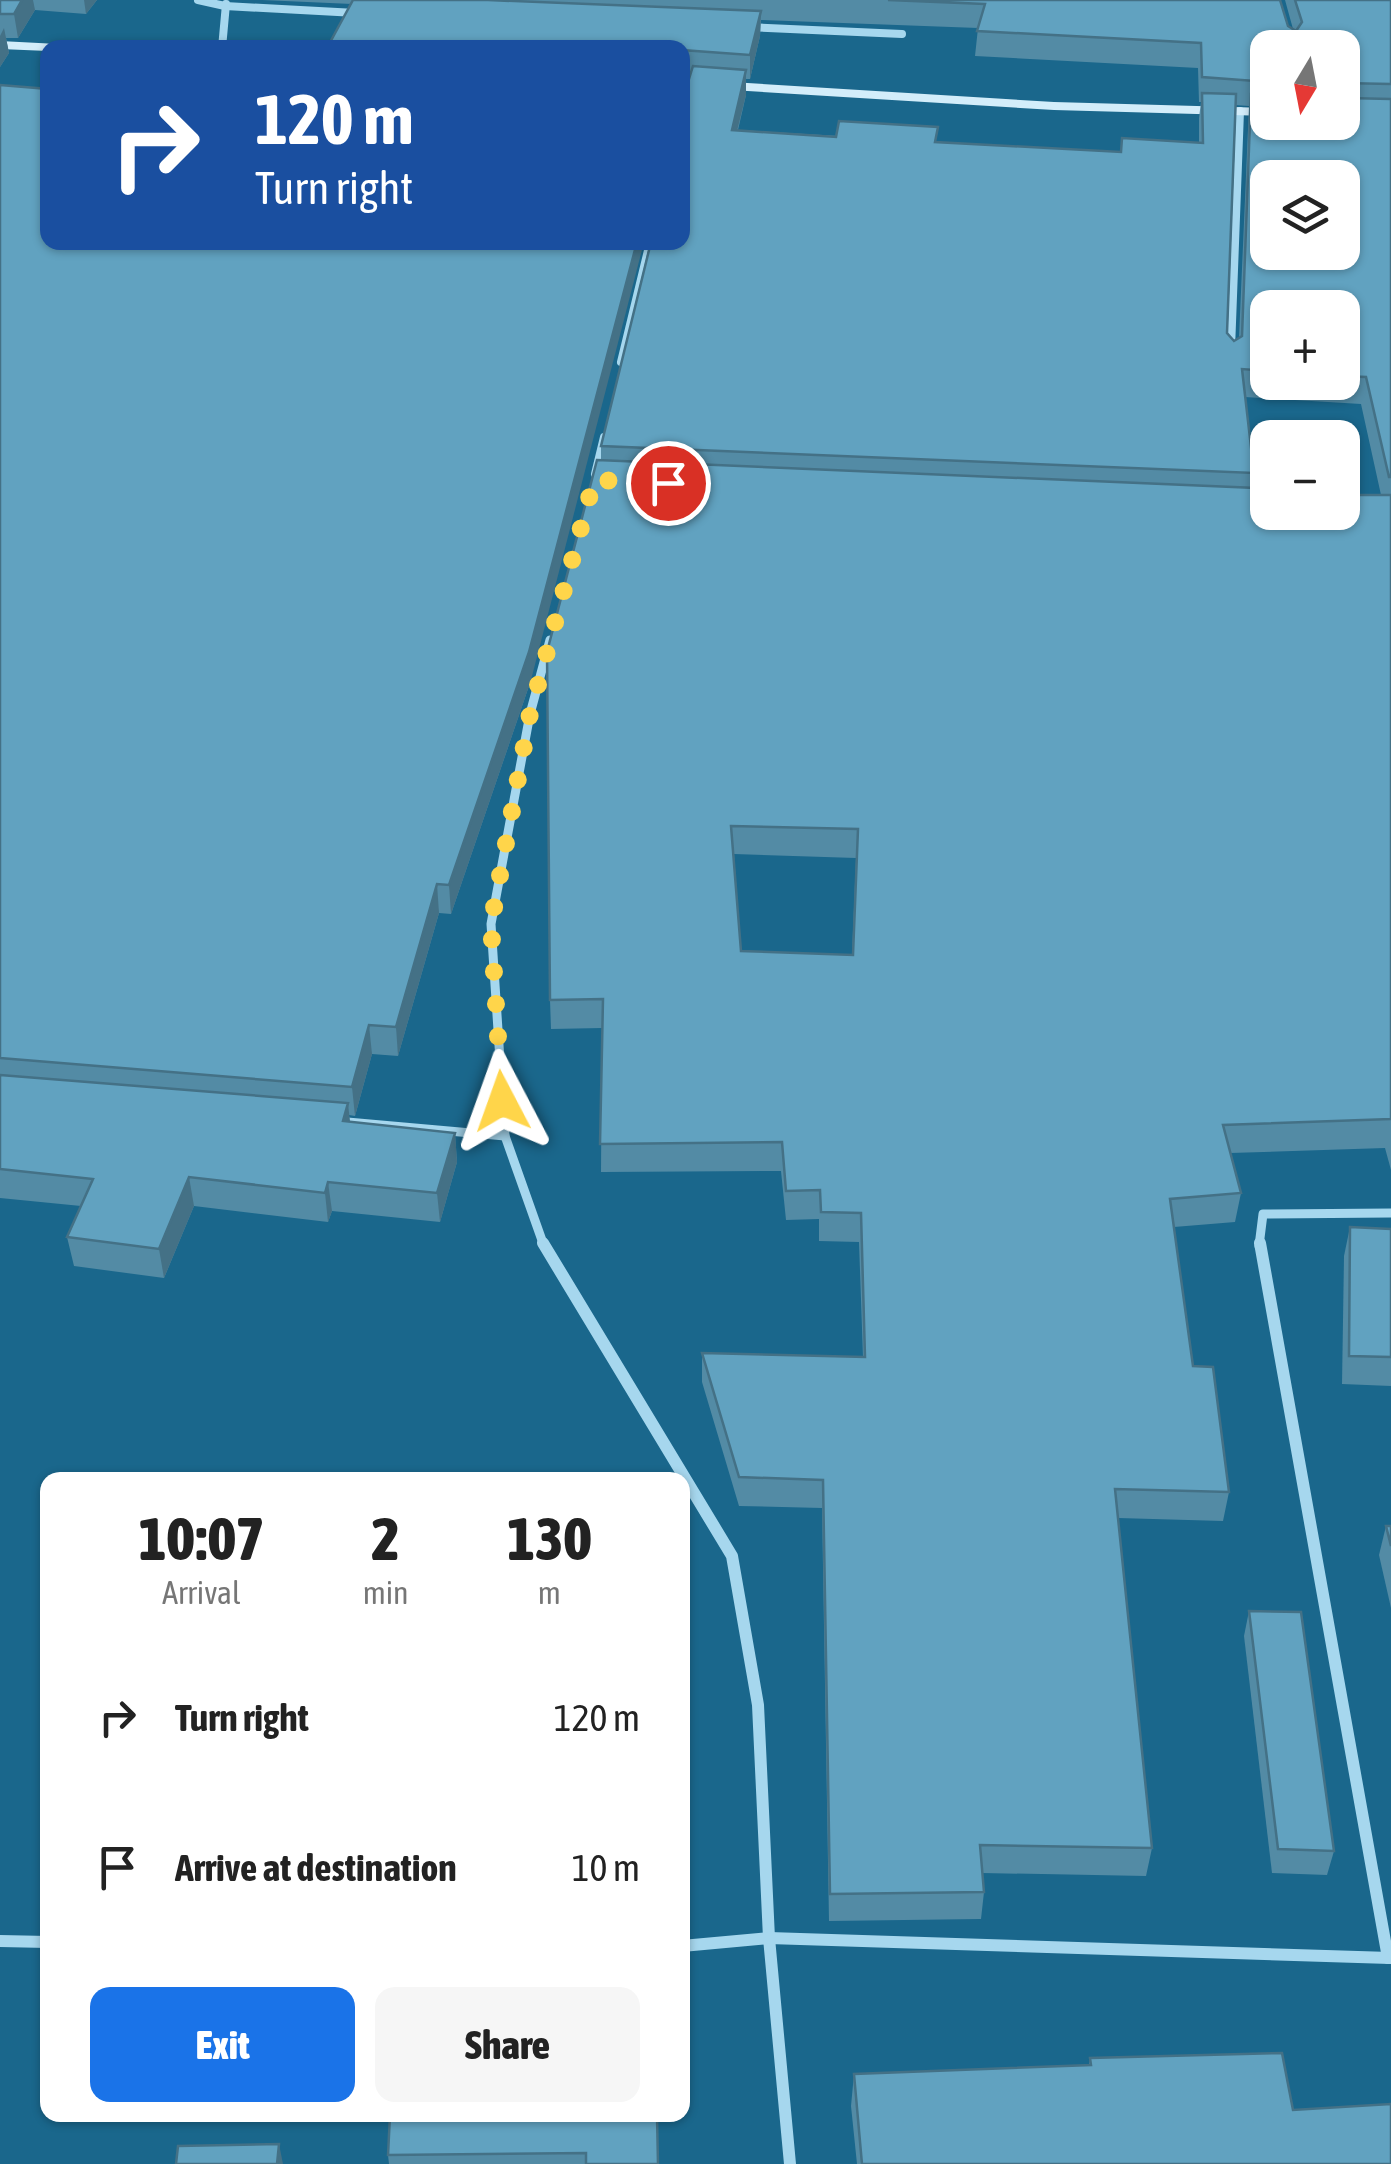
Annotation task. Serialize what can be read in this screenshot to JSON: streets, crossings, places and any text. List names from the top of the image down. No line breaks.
{"north":"bottom","page":{"map_buttons":["+","−"],"turn":["120 m","Turn right"],"eta":["10:07","Arrival","2","min","130","m"],"list":[{"name":"Turn right","value":"120 m"},{"name":"Arrive at destination","value":"10 m"}],"buttons":["Exit","Share"]}}
